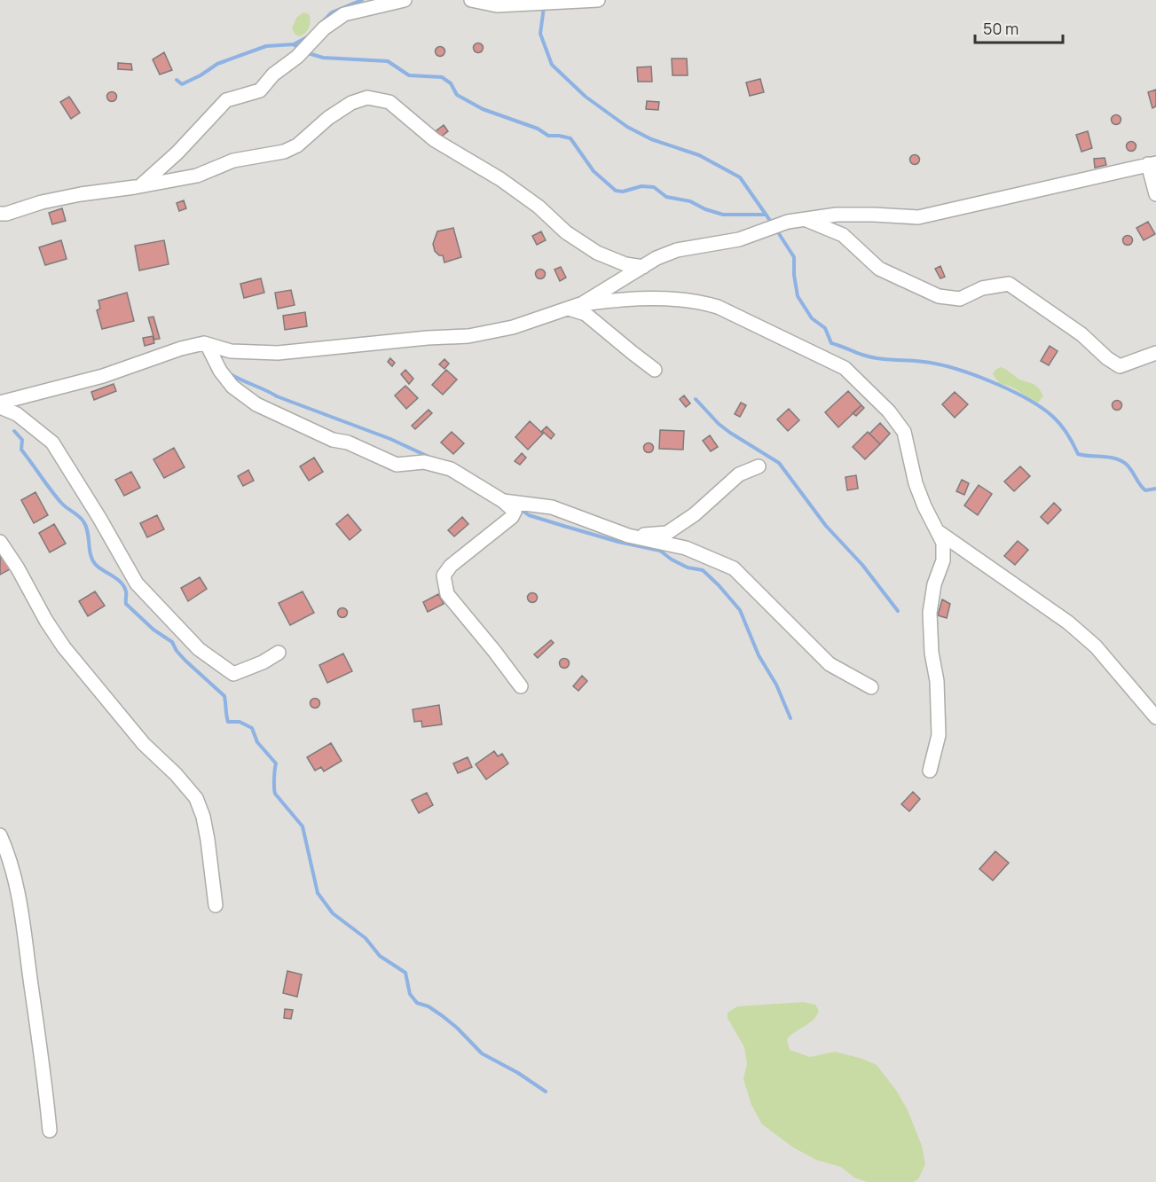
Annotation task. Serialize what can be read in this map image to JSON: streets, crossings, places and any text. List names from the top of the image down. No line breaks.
{"scale_bar":"50 m"}
